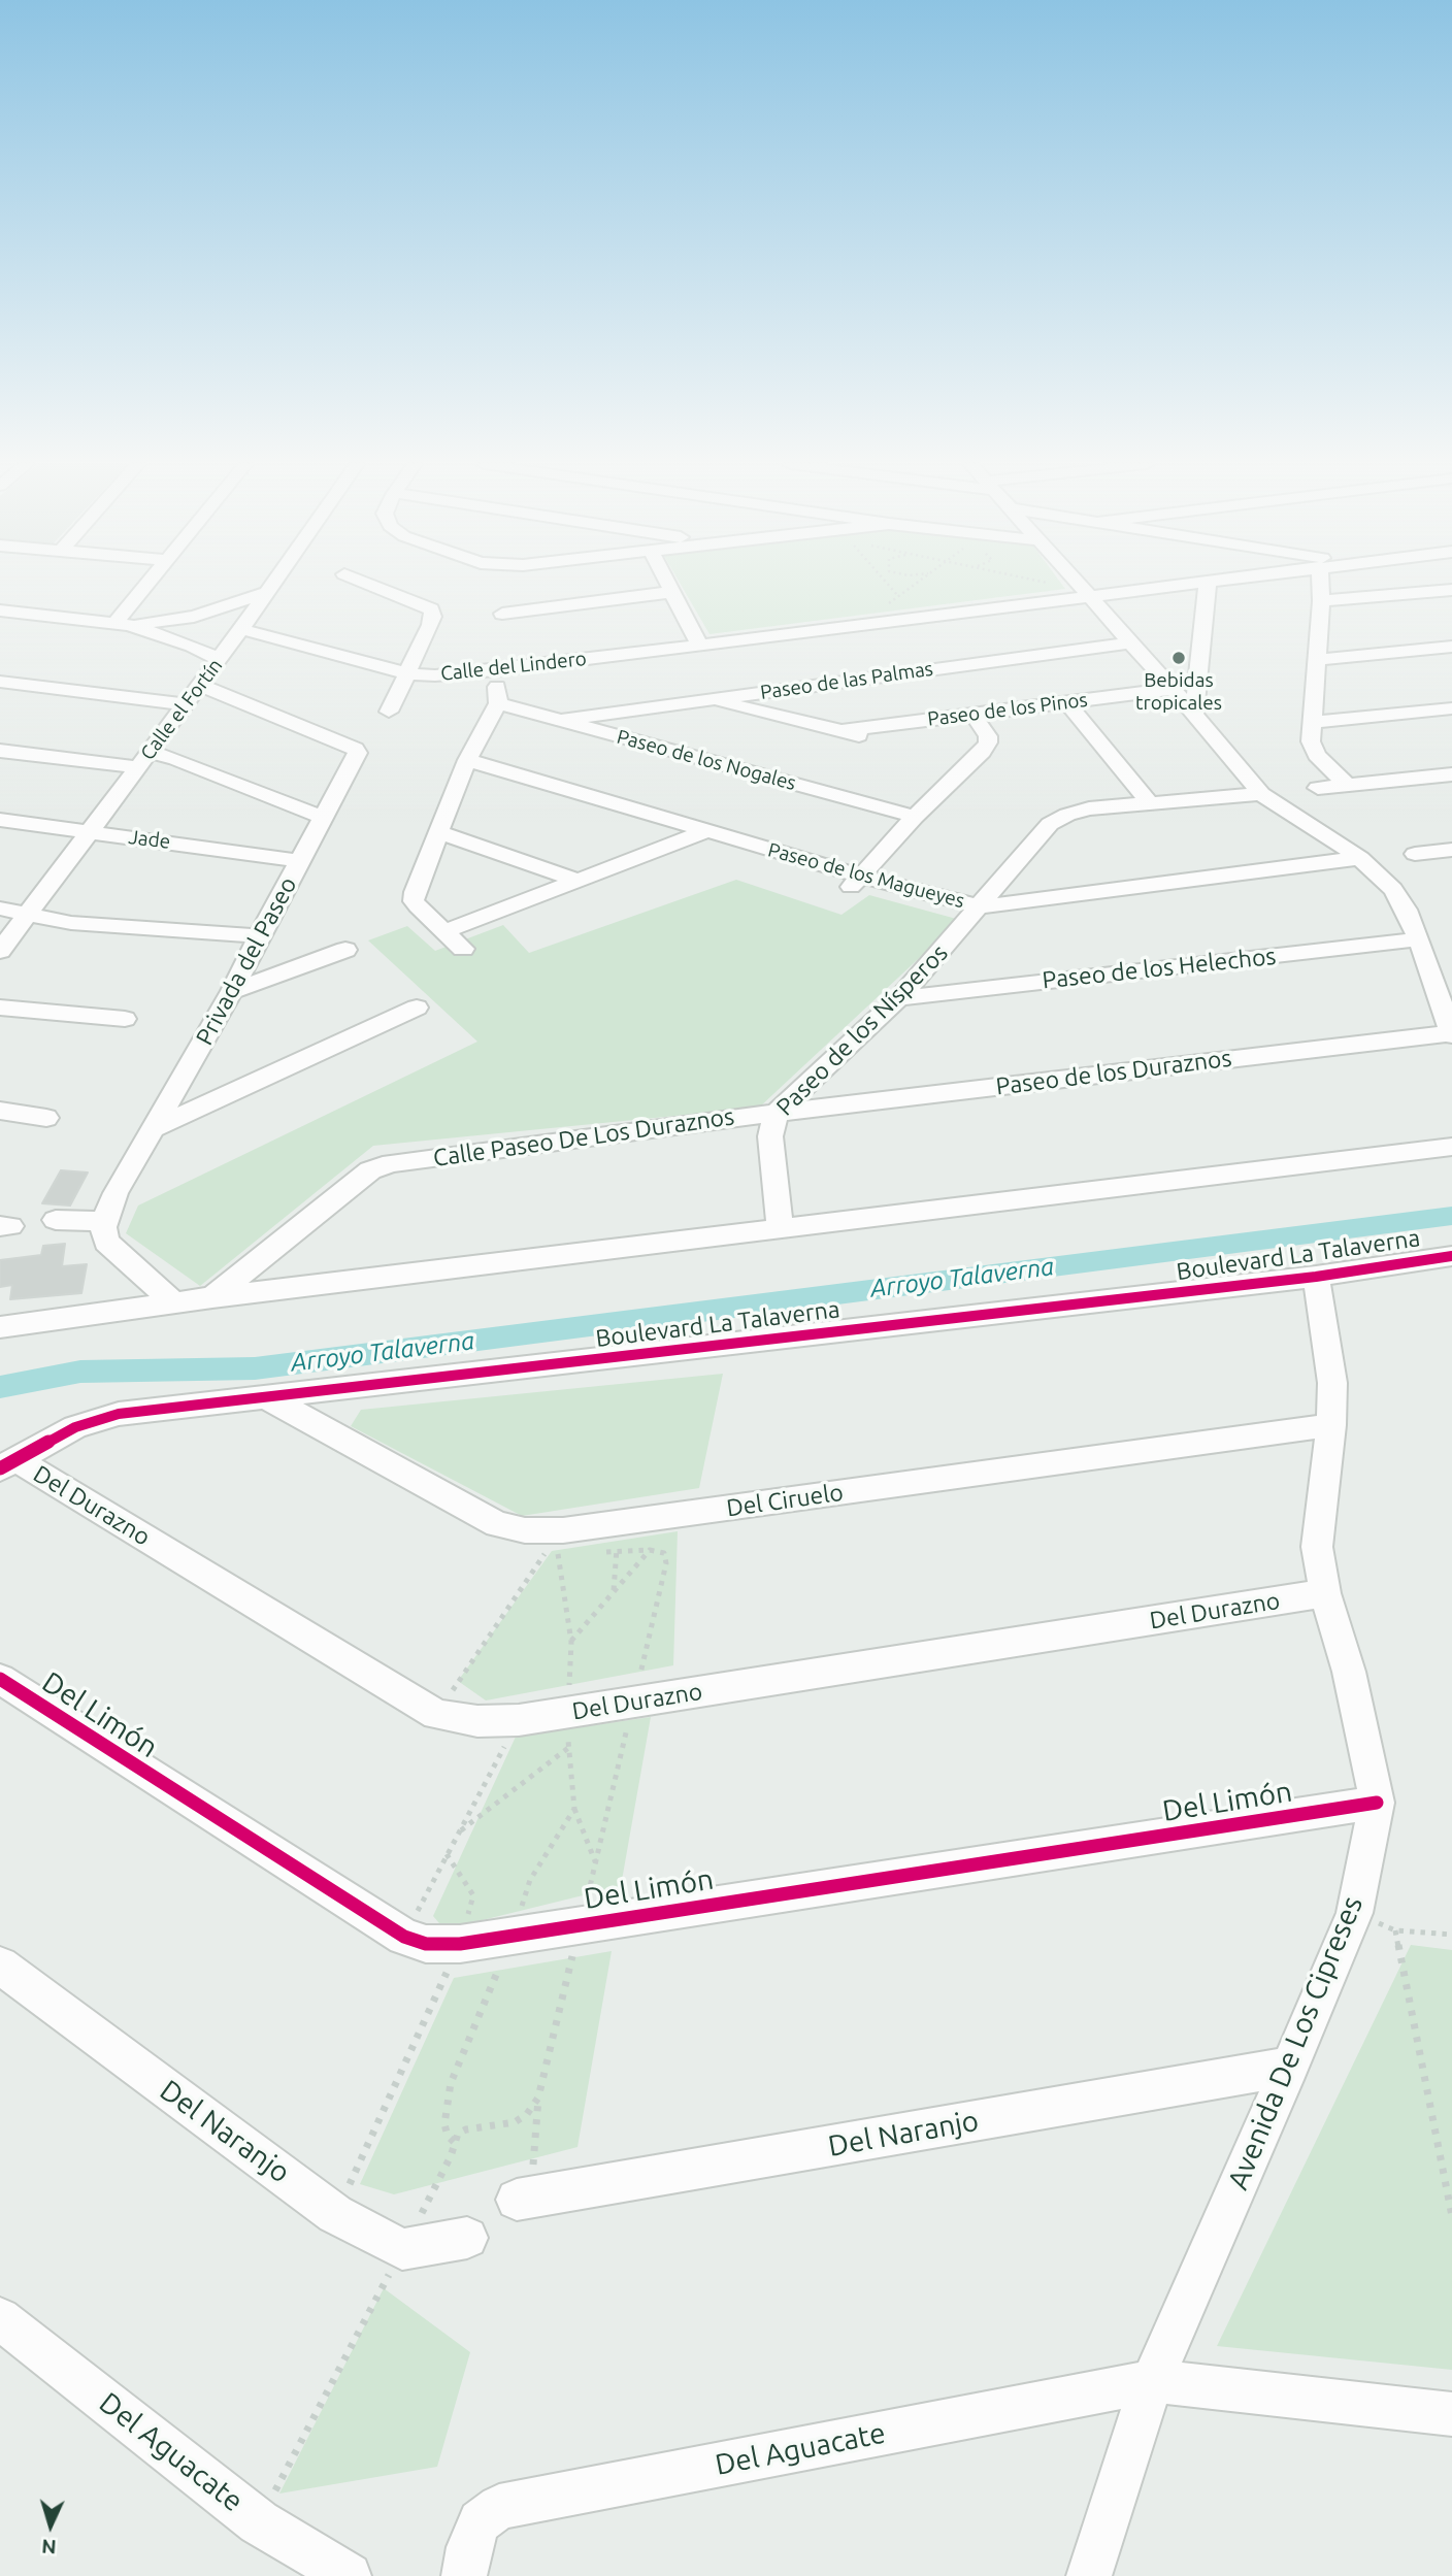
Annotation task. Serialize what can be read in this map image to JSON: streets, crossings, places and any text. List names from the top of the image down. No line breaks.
{"streets":{"street":["Calle del Lindero","Paseo de las Palmas","Calle el Fortín","Paseo de los Pinos","Paseo de los Nogales","Jade","Paseo de los Magueyes","Privada del Paseo","Paseo de los Helechos","Paseo de los Nísperos","Paseo de los Duraznos","Calle Paseo De Los Duraznos","Boulevard La Talaverna","Del Ciruelo","Del Durazno","Del Limón","Avenida De Los Cipreses","Del Naranjo","Del Aguacate"]},"crossings":[["Calle del Lindero","Calle el Fortín"],["Paseo de las Palmas","Paseo de los Pinos"],["Paseo de las Palmas","Paseo de los Nogales"],["Calle el Fortín","Jade"],["Calle el Fortín","Privada del Paseo"],["Jade","Privada del Paseo"],["Paseo de los Magueyes","Paseo de los Nísperos"],["Paseo de los Helechos","Paseo de los Nísperos"],["Paseo de los Nísperos","Paseo de los Duraznos"],["Paseo de los Nísperos","Calle Paseo De Los Duraznos"],["Paseo de los Duraznos","Calle Paseo De Los Duraznos"],["Boulevard La Talaverna","Del Ciruelo"],["Boulevard La Talaverna","Del Durazno"],["Boulevard La Talaverna","Avenida De Los Cipreses"],["Del Ciruelo","Avenida De Los Cipreses"],["Del Durazno","Avenida De Los Cipreses"],["Del Limón","Avenida De Los Cipreses"],["Avenida De Los Cipreses","Del Naranjo"],["Avenida De Los Cipreses","Del Aguacate"]],"water":["Arroyo Talaverna"],"places":["Bebidas tropicales"],"north":"bottom"}
